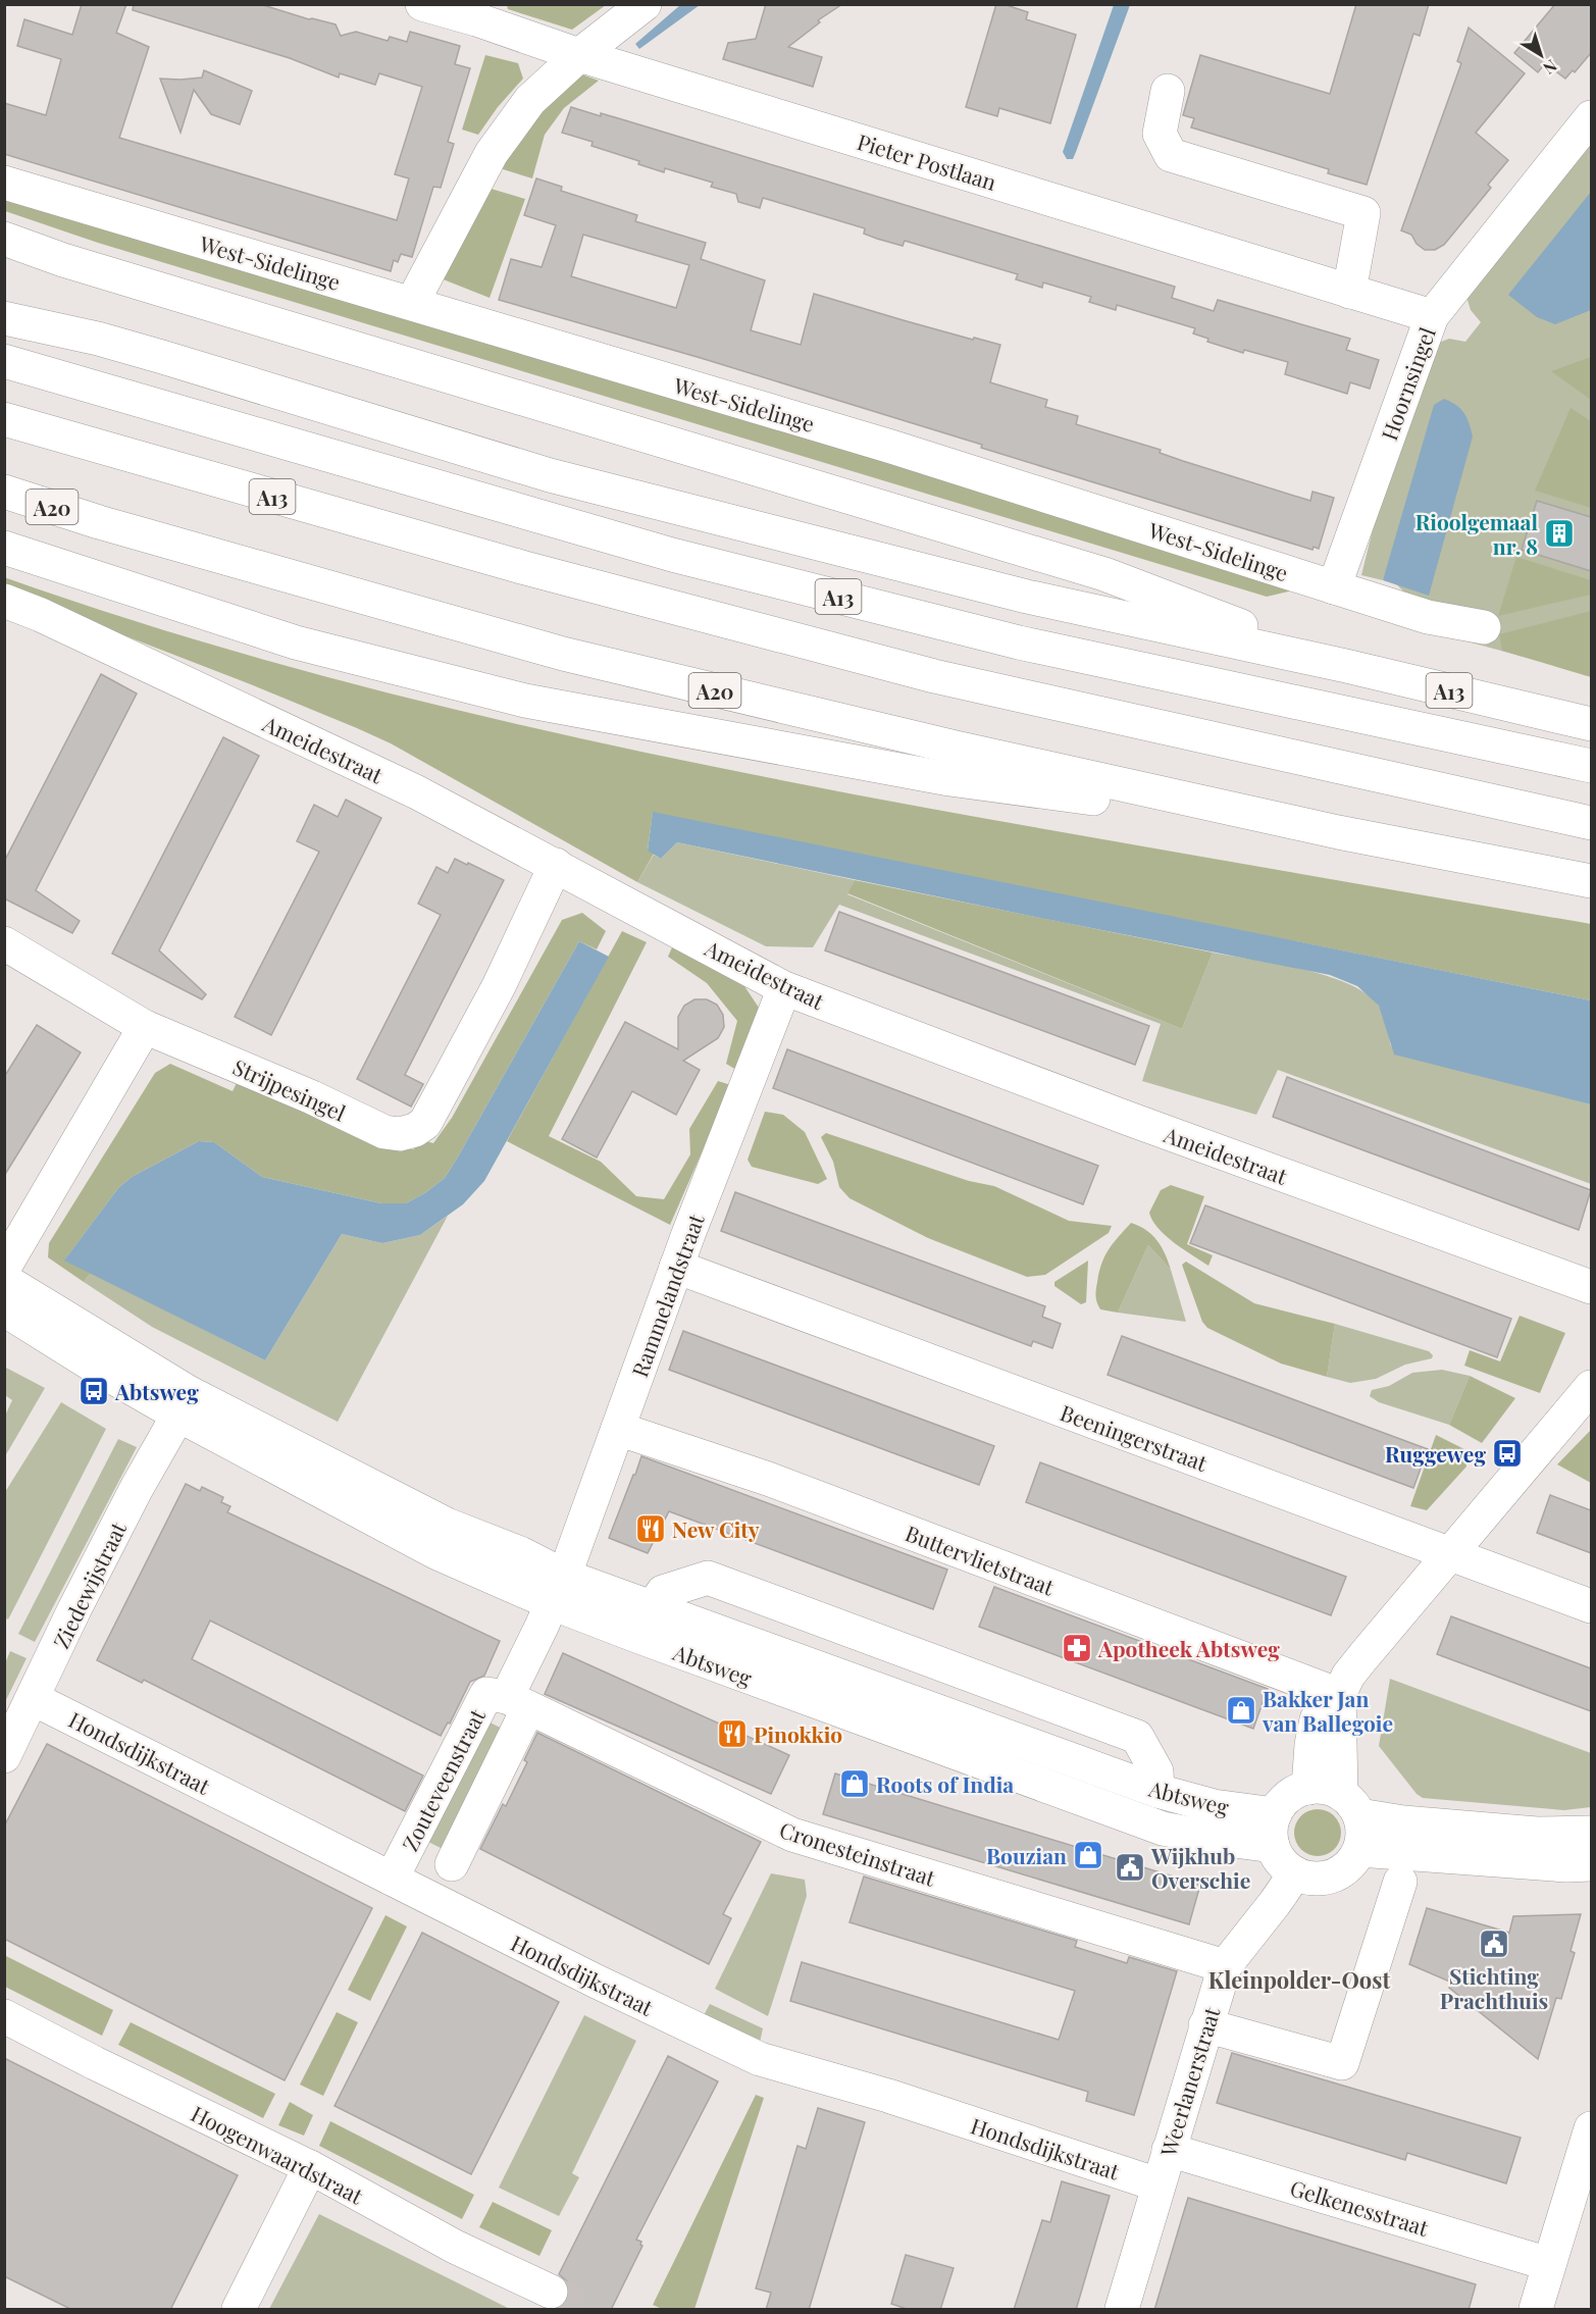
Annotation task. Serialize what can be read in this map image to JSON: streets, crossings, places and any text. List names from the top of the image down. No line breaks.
{"streets":{"main road":["Pieter Postlaan","West-Sidelinge","Hoornsingel","A13","A20","Ameidestraat","Strijpesingel","Rammelandstraat","Beeningerstraat","Buttervlietstraat","Ziedewijstraat","Abtsweg","Hondsdijkstraat","Zouteveenstraat","Cronesteinstraat","Weerlanerstraat","Hoogenwaardstraat","Gelkenesstraat"]},"crossings":[["Pieter Postlaan","Hoornsingel"],["West-Sidelinge","Hoornsingel"],["Ameidestraat","Strijpesingel"],["Ameidestraat","Rammelandstraat"],["Rammelandstraat","Beeningerstraat"],["Rammelandstraat","Buttervlietstraat"],["Rammelandstraat","Abtsweg"],["Rammelandstraat","Zouteveenstraat"],["Ziedewijstraat","Abtsweg"],["Ziedewijstraat","Hondsdijkstraat"],["Abtsweg","Zouteveenstraat"],["Abtsweg","Weerlanerstraat"],["Hondsdijkstraat","Zouteveenstraat"],["Hondsdijkstraat","Weerlanerstraat"],["Zouteveenstraat","Cronesteinstraat"],["Cronesteinstraat","Weerlanerstraat"],["Weerlanerstraat","Gelkenesstraat"]],"districts":["Kleinpolder-Oost"],"places":{"building":["Rioolgemaal nr. 8"],"bus stop":["Abtsweg","Ruggeweg"],"restaurant":["New City","Pinokkio"],"pharmacy":["Apotheek Abtsweg"],"shop":["Bakker Jan van Ballegoie","Roots of India","Bouzian"],"public building":["Wijkhub Overschie","Stichting Prachthuis"]},"north":"bottom right"}
